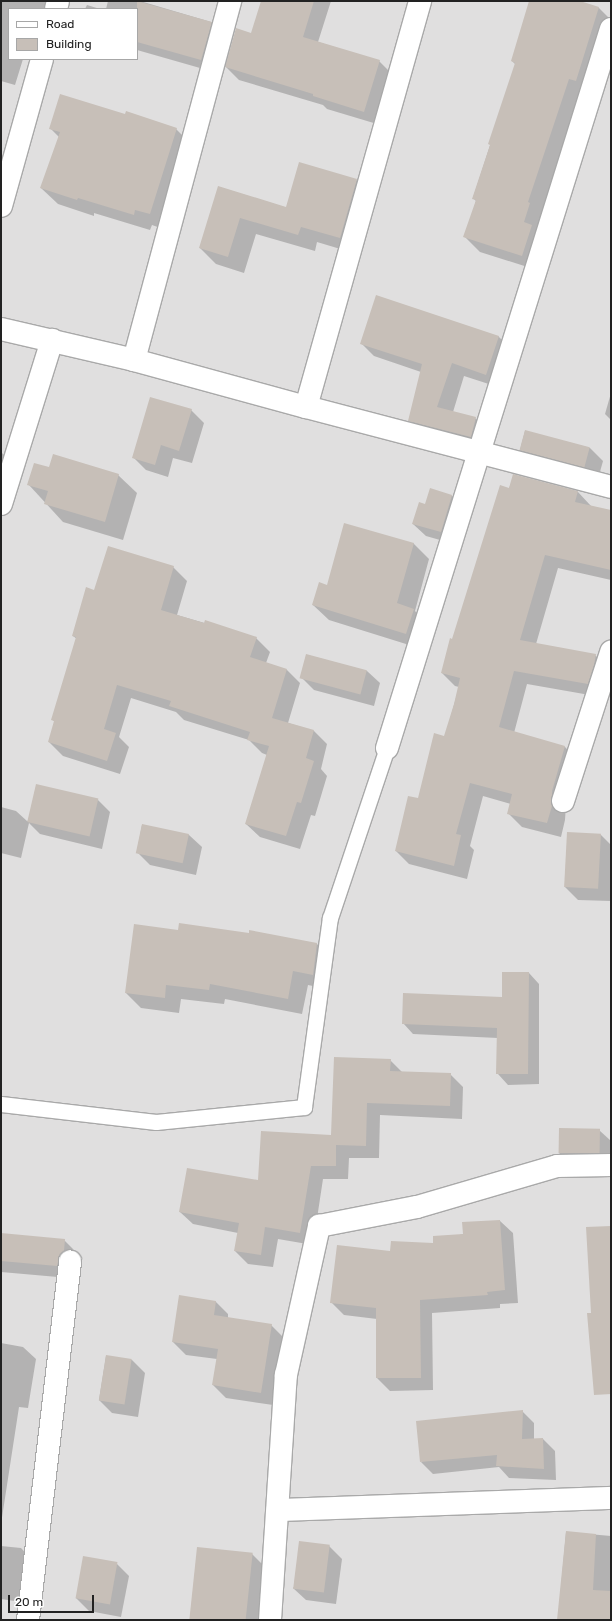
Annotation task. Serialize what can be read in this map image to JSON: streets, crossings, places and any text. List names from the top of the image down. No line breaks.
{"legend":["Road","Building"],"scale_bar":"20 m"}
